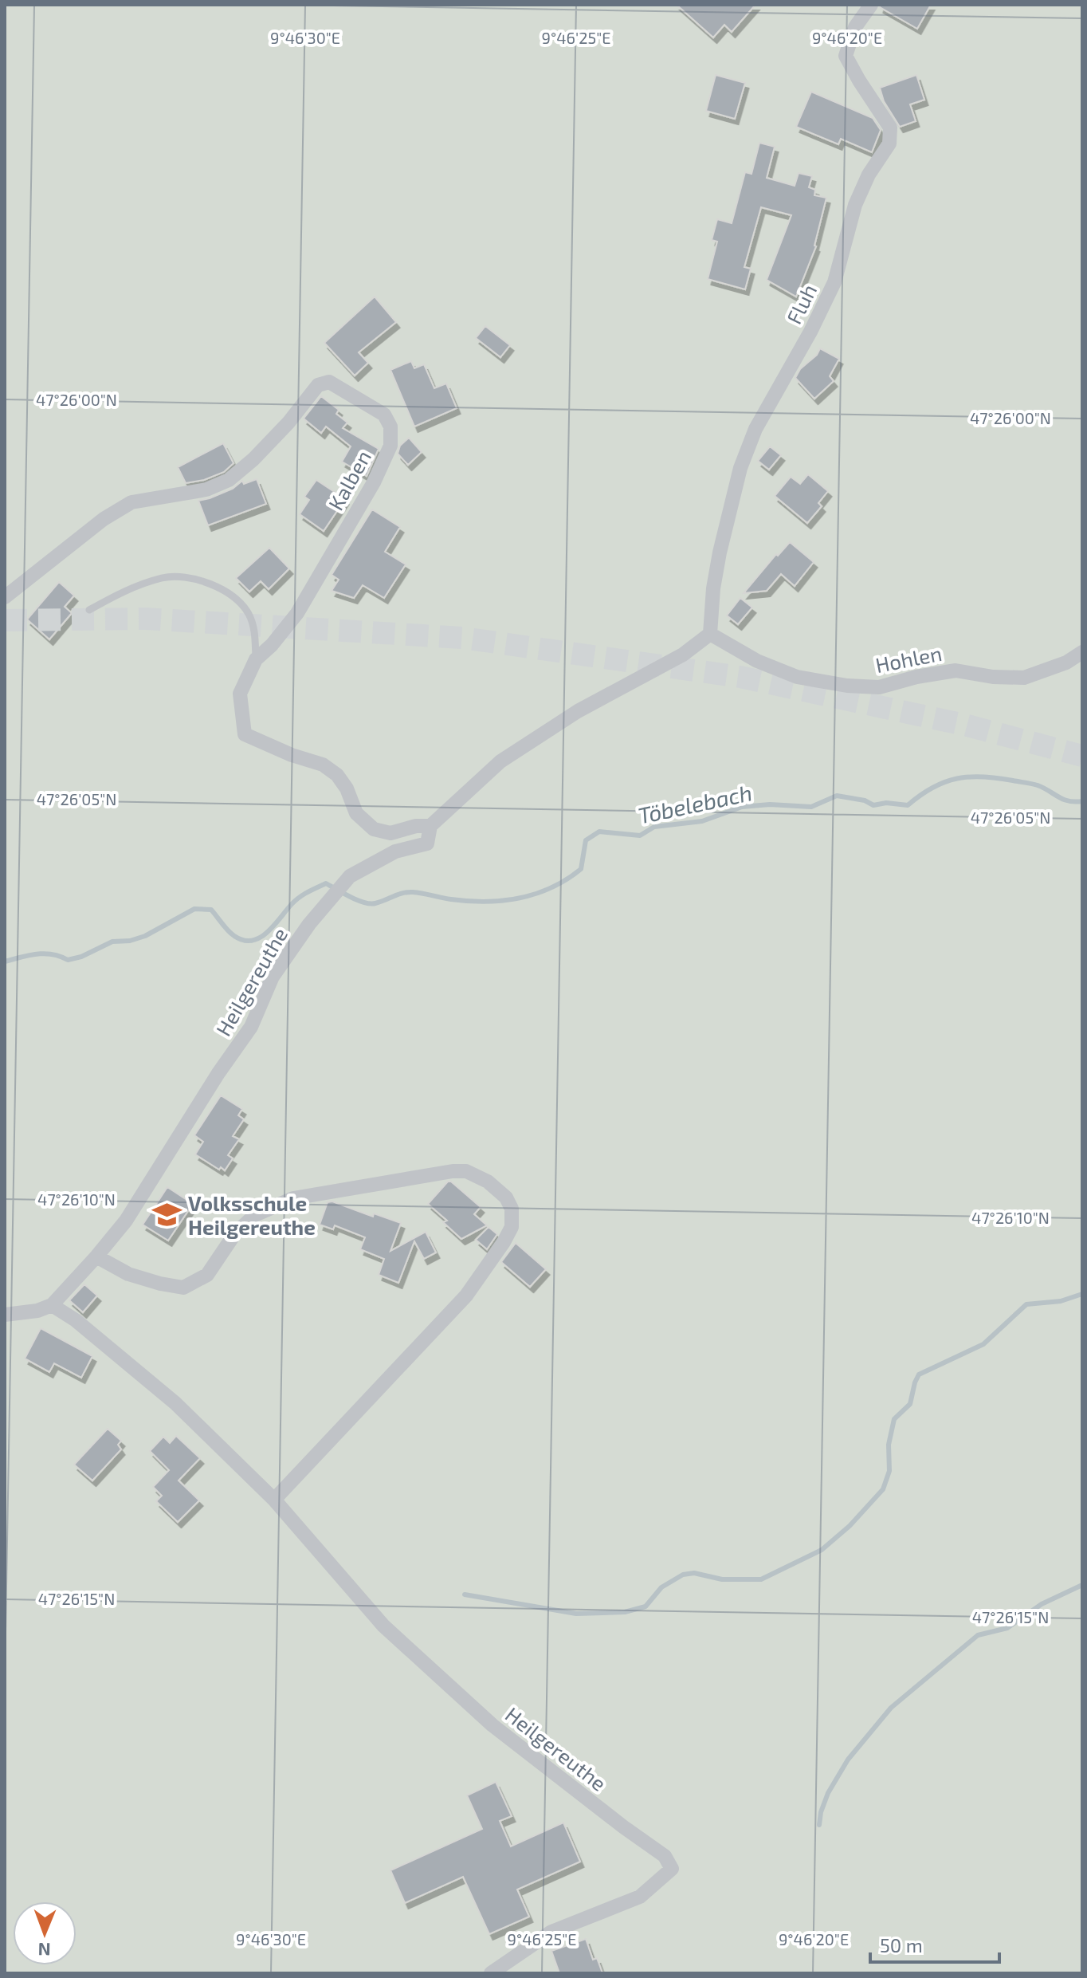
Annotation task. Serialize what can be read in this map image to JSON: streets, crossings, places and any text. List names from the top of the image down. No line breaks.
{"streets":{"street":["Fluh","Kalben","Hohlen","Heilgereuthe"]},"crossings":[["Fluh","Hohlen"],["Fluh","Heilgereuthe"],["Kalben","Heilgereuthe"],["Hohlen","Heilgereuthe"]],"water":["Töbelebach"],"places":{"school or university":["Volksschule Heilgereuthe"]},"scale_bar":"50 m","north":"bottom","coordinates":["9°46'30\"E","9°46'25\"E","9°46'20\"E","47°26'00\"N","47°26'05\"N","47°26'10\"N","47°26'15\"N"]}
